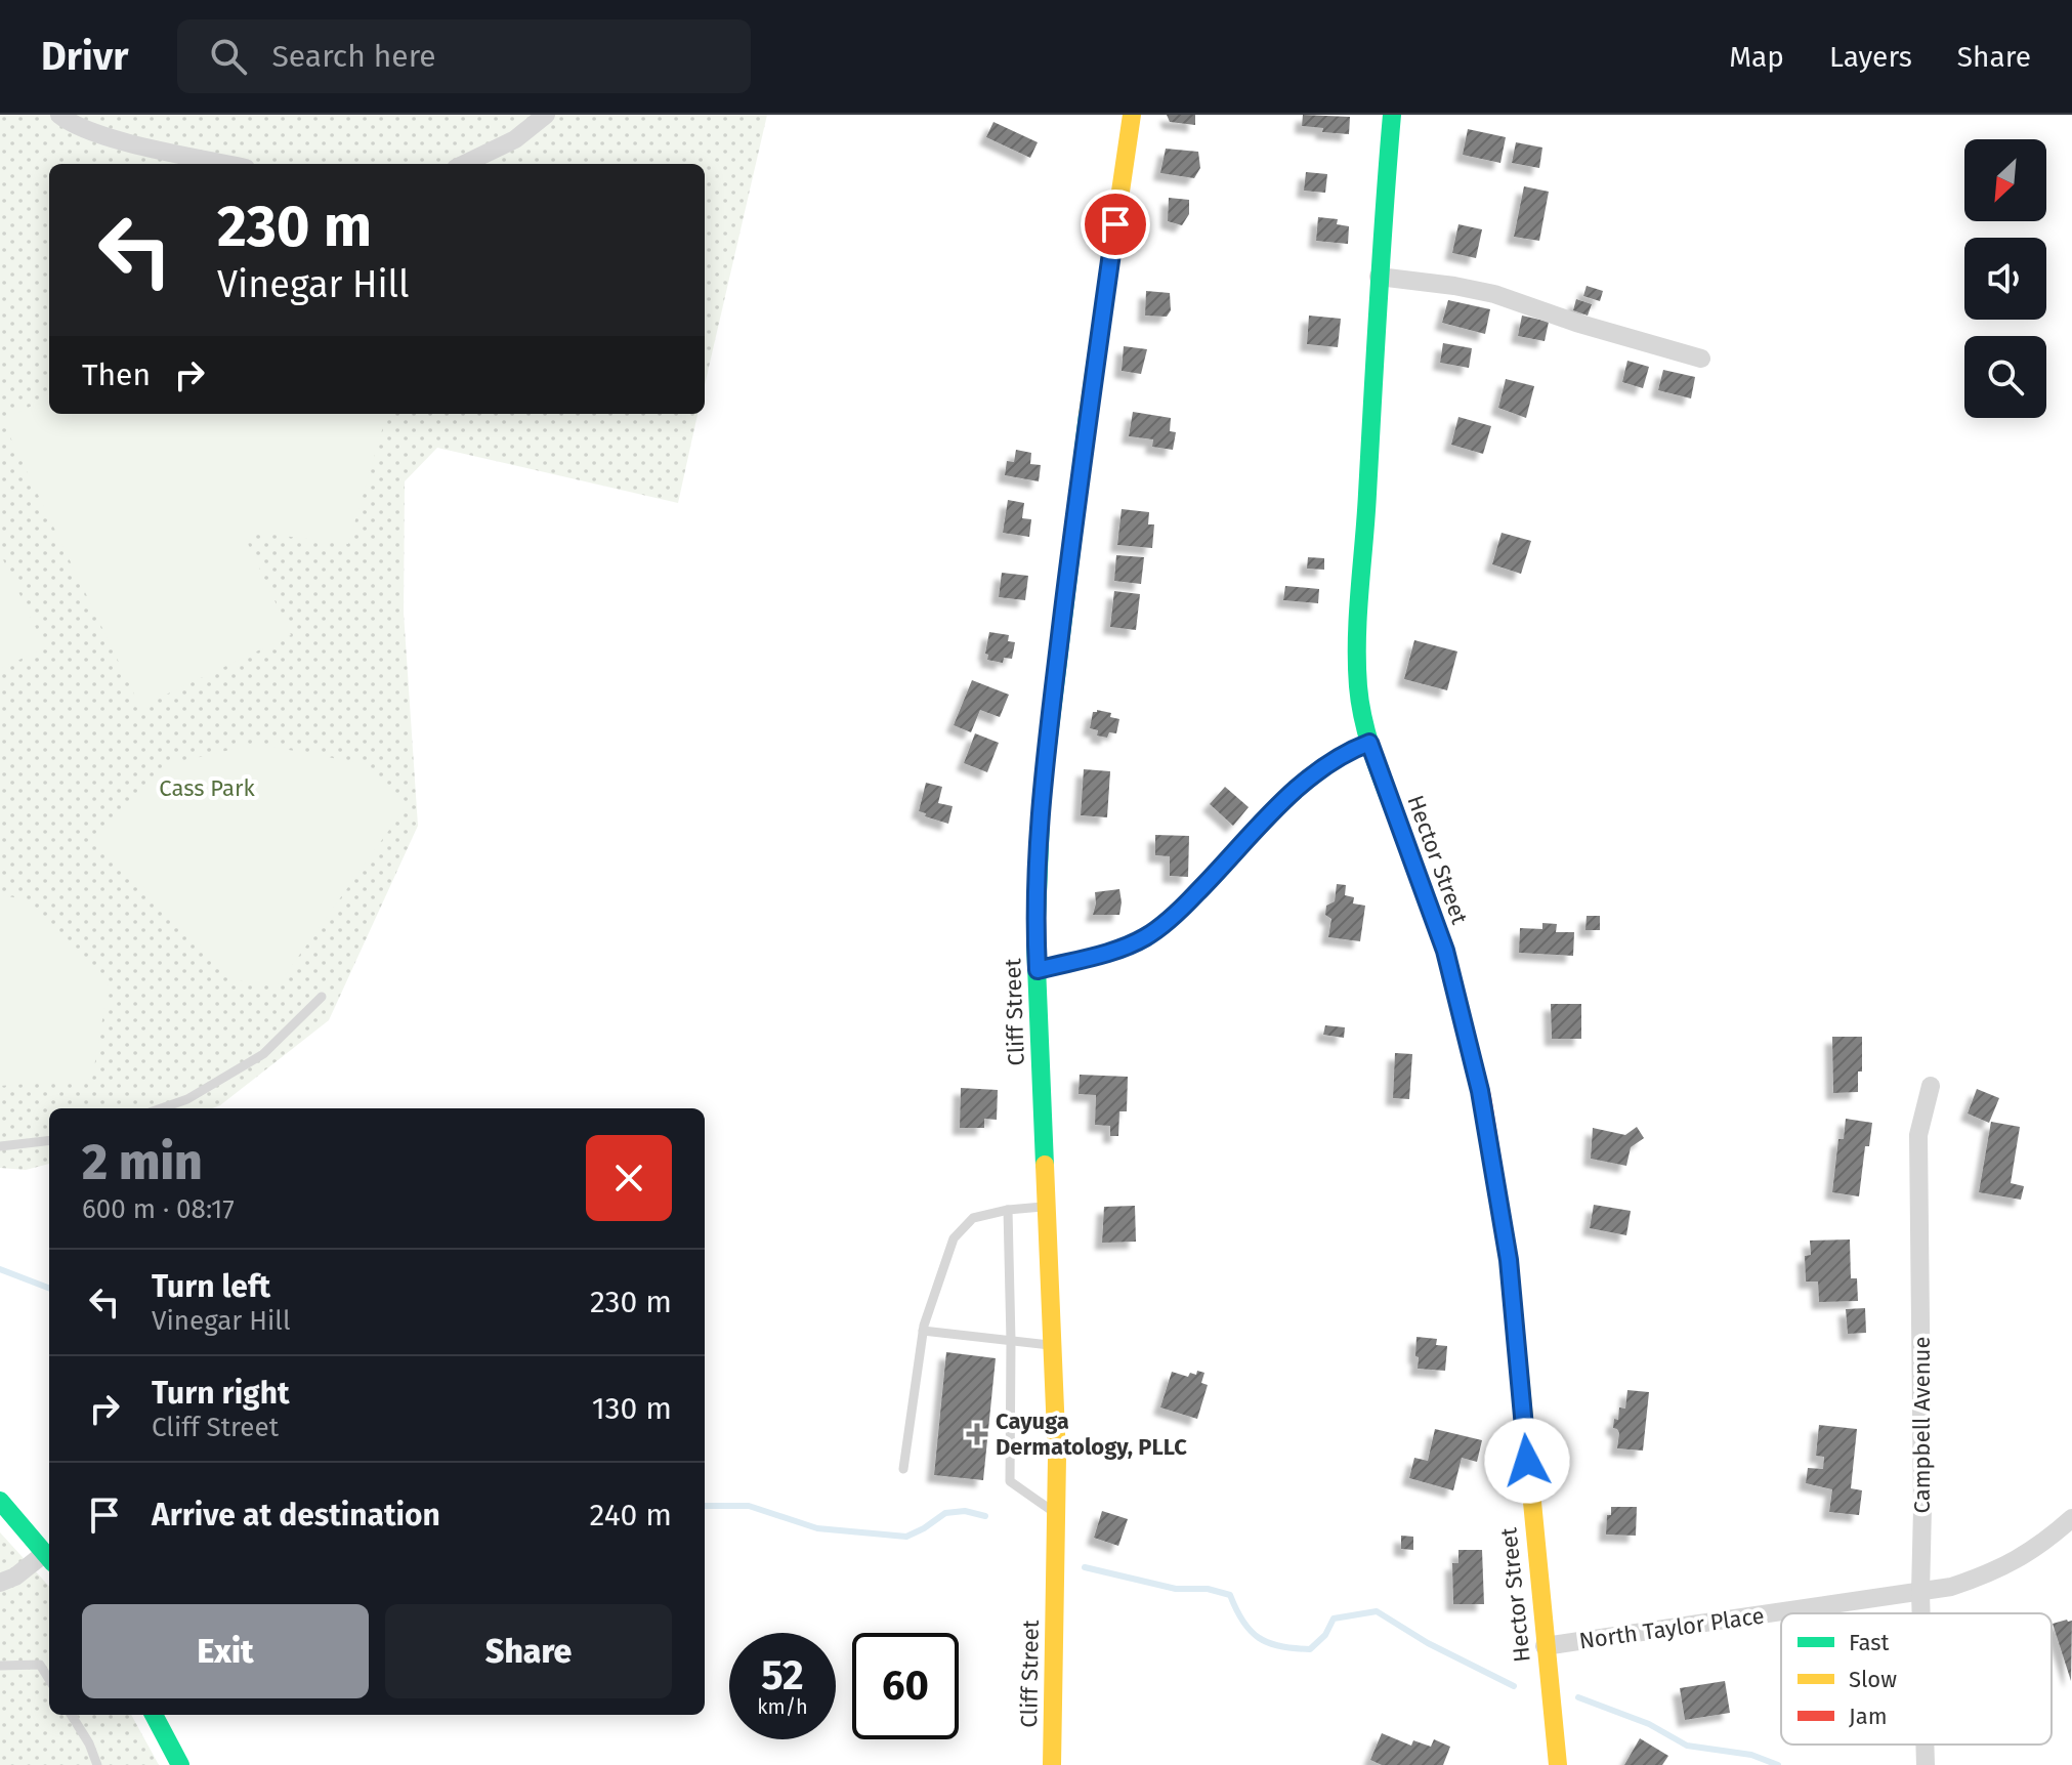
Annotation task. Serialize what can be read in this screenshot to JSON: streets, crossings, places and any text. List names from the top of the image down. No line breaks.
{"streets":{"main road":["Hector Street","Cliff Street"],"street":["Campbell Avenue","North Taylor Place"]},"crossings":[["Hector Street","North Taylor Place"],["Campbell Avenue","North Taylor Place"]],"parks":["Cass Park"],"places":{"health":["Cayuga Dermatology, PLLC"]},"legend":["Fast","Slow","Jam"],"north":"bottom left","page":{"header":"Drivr","search":"Search here","nav":["Map","Layers","Share"],"turn":["230 m","Vinegar Hill"],"then":"Then","heading":["2 min","600 m · 08:17"],"list":[{"name":"Turn left","note":"Vinegar Hill","value":"230 m"},{"name":"Turn right","note":"Cliff Street","value":"130 m"},{"name":"Arrive at destination","value":"240 m"}],"buttons":["Exit","Share"],"speed":"52 km/h","limit":"60"}}
